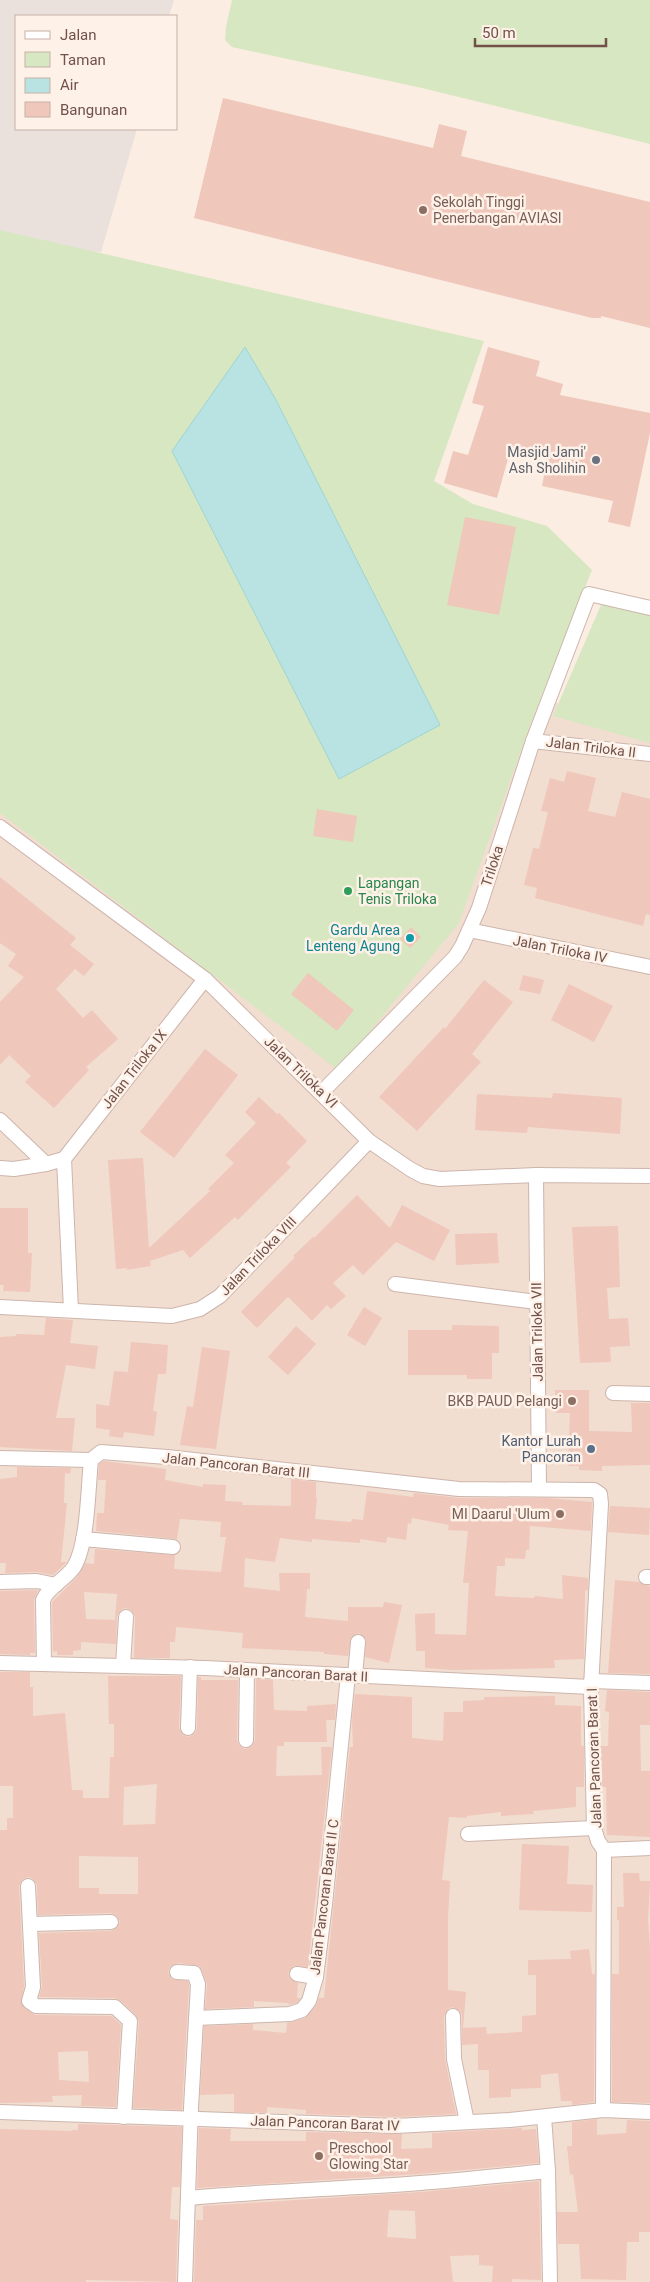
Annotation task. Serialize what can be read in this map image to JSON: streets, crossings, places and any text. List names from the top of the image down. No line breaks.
{"streets":{"street":["Jalan Triloka II","Triloka","Jalan Triloka IV","Jalan Triloka IX","Jalan Triloka VI","Jalan Triloka VIII","Jalan Triloka VII","Jalan Pancoran Barat III","Jalan Pancoran Barat II","Jalan Pancoran Barat I","Jalan Pancoran Barat II C","Jalan Pancoran Barat IV"]},"crossings":[["Jalan Triloka II","Triloka"],["Triloka","Jalan Triloka IV"],["Triloka","Jalan Triloka VI"],["Jalan Triloka IX","Jalan Triloka VI"],["Jalan Triloka VI","Jalan Triloka VIII"],["Jalan Triloka VI","Jalan Triloka VII"],["Jalan Triloka VII","Jalan Pancoran Barat III"],["Jalan Pancoran Barat III","Jalan Pancoran Barat I"],["Jalan Pancoran Barat II","Jalan Pancoran Barat I"],["Jalan Pancoran Barat II","Jalan Pancoran Barat II C"],["Jalan Pancoran Barat I","Jalan Pancoran Barat IV"]],"places":["Sekolah Tinggi Penerbangan AVIASI","Masjid Jami' Ash Sholihin","Lapangan Tenis Triloka","Gardu Area Lenteng Agung","BKB PAUD Pelangi","Kantor Lurah Pancoran","MI Daarul 'Ulum","Preschool Glowing Star"],"legend":["Jalan","Taman","Air","Bangunan"],"scale_bar":"50 m"}
